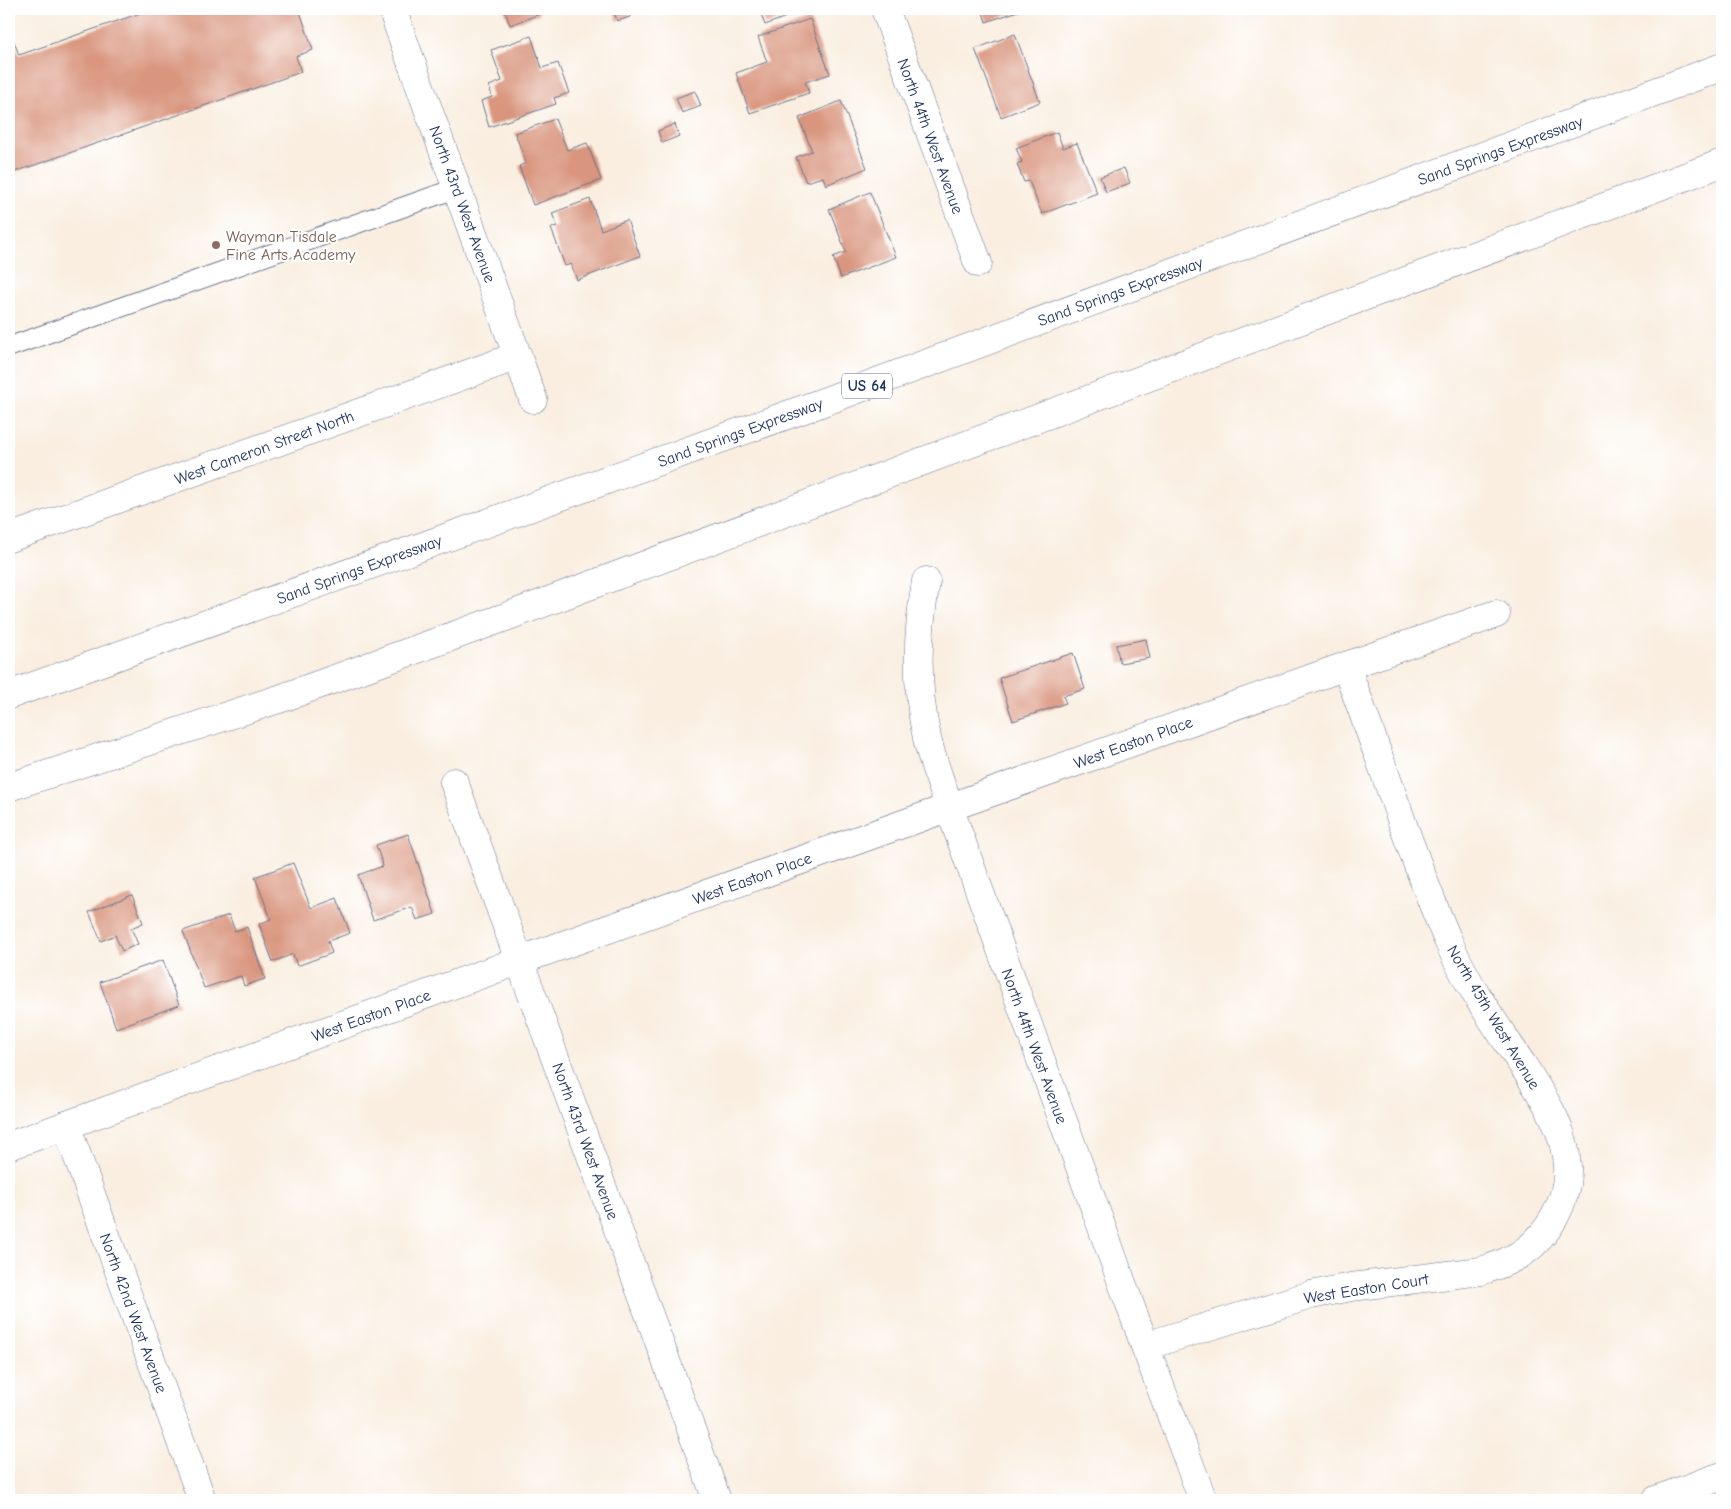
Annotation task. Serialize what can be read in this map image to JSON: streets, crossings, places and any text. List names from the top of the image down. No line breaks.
{"streets":{"main road":["North 44th West Avenue","Sand Springs Expressway","North 43rd West Avenue","US 64","West Cameron Street North","West Easton Place","North 45th West Avenue","West Easton Court","North 42nd West Avenue"]},"crossings":[["North 44th West Avenue","West Easton Place"],["North 44th West Avenue","West Easton Court"],["North 43rd West Avenue","West Cameron Street North"],["North 43rd West Avenue","West Easton Place"],["West Easton Place","North 45th West Avenue"],["West Easton Place","North 42nd West Avenue"],["North 45th West Avenue","West Easton Court"]],"places":["Wayman Tisdale Fine Arts Academy"]}
